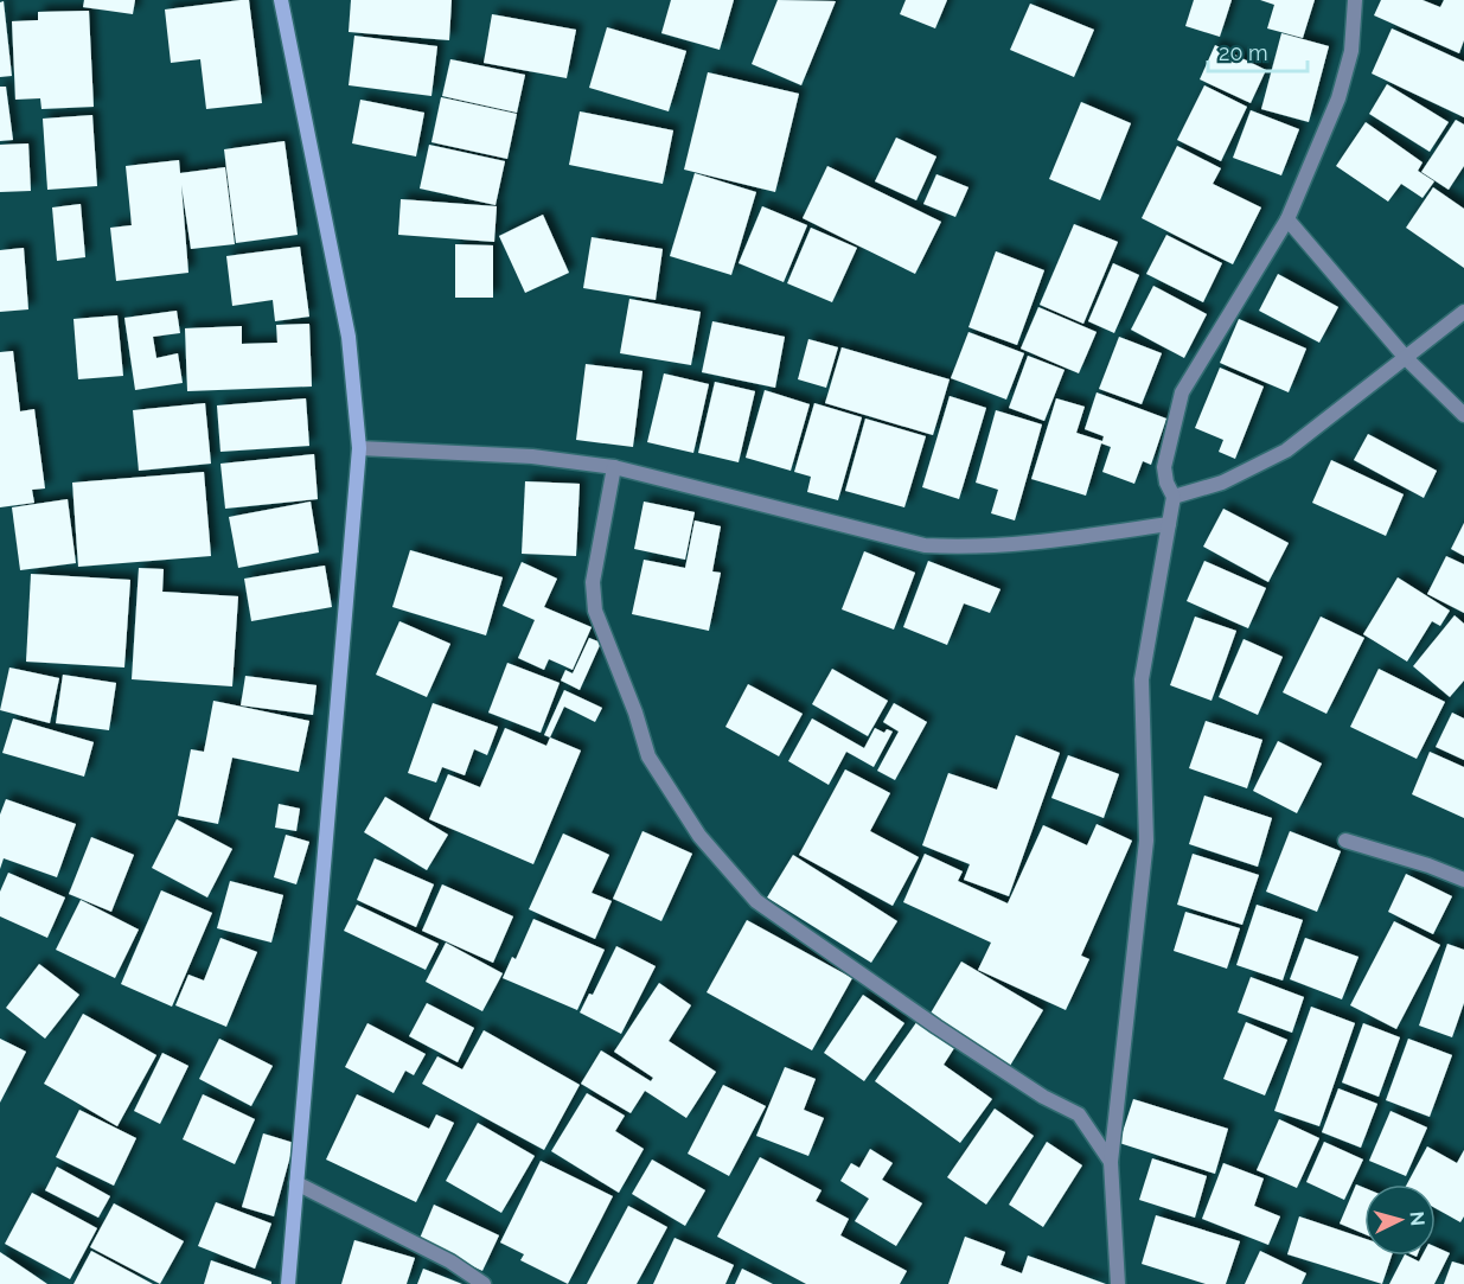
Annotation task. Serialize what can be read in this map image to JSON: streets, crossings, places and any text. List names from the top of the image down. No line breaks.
{"scale_bar":"20 m","north":"right"}
